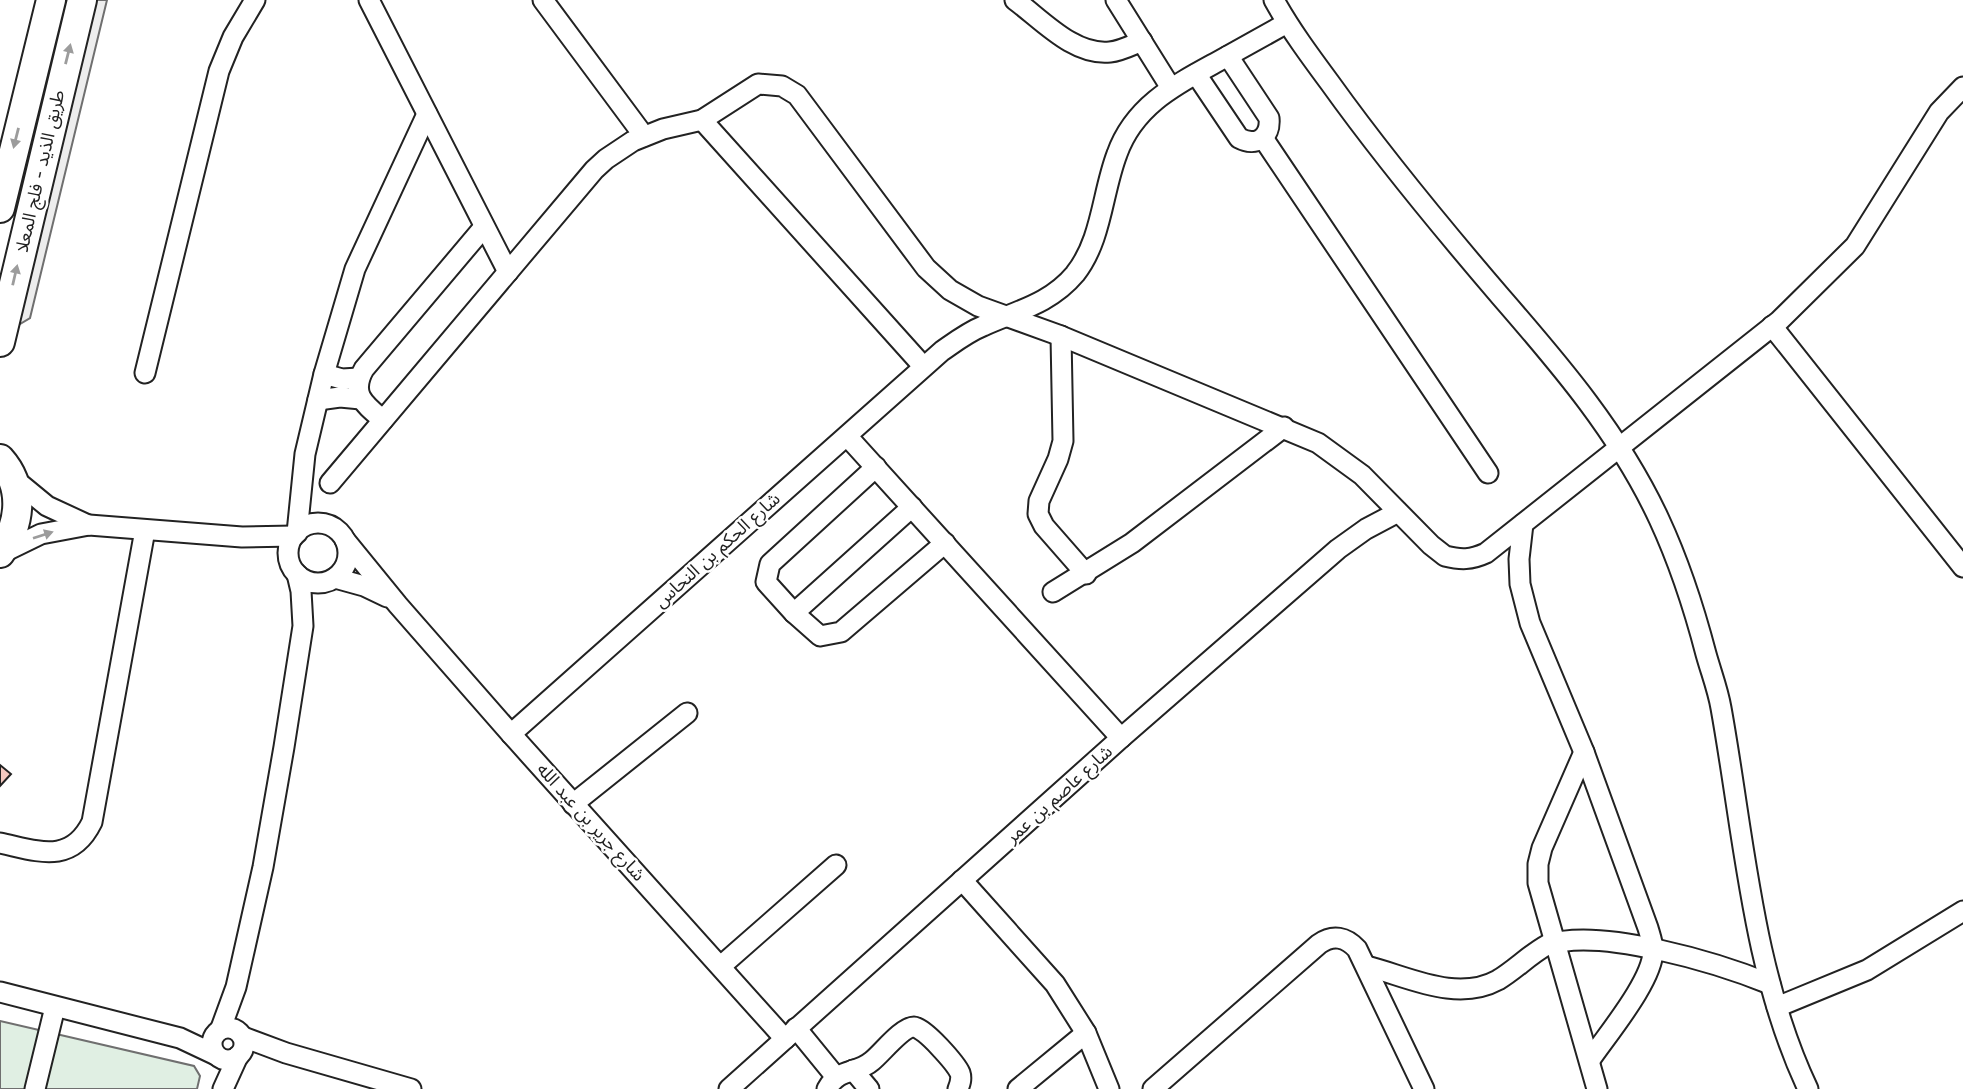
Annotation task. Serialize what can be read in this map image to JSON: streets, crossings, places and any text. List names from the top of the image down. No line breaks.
{"streets":{"highway":["طريق الذيد - فلج المعلا"],"street":["شارع الحكم بن النحاس","شارع عاصم بن عمر","شارع جرير بن عبد الله"]},"crossings":[["شارع الحكم بن النحاس","شارع جرير بن عبد الله"],["شارع عاصم بن عمر","شارع جرير بن عبد الله"]]}
